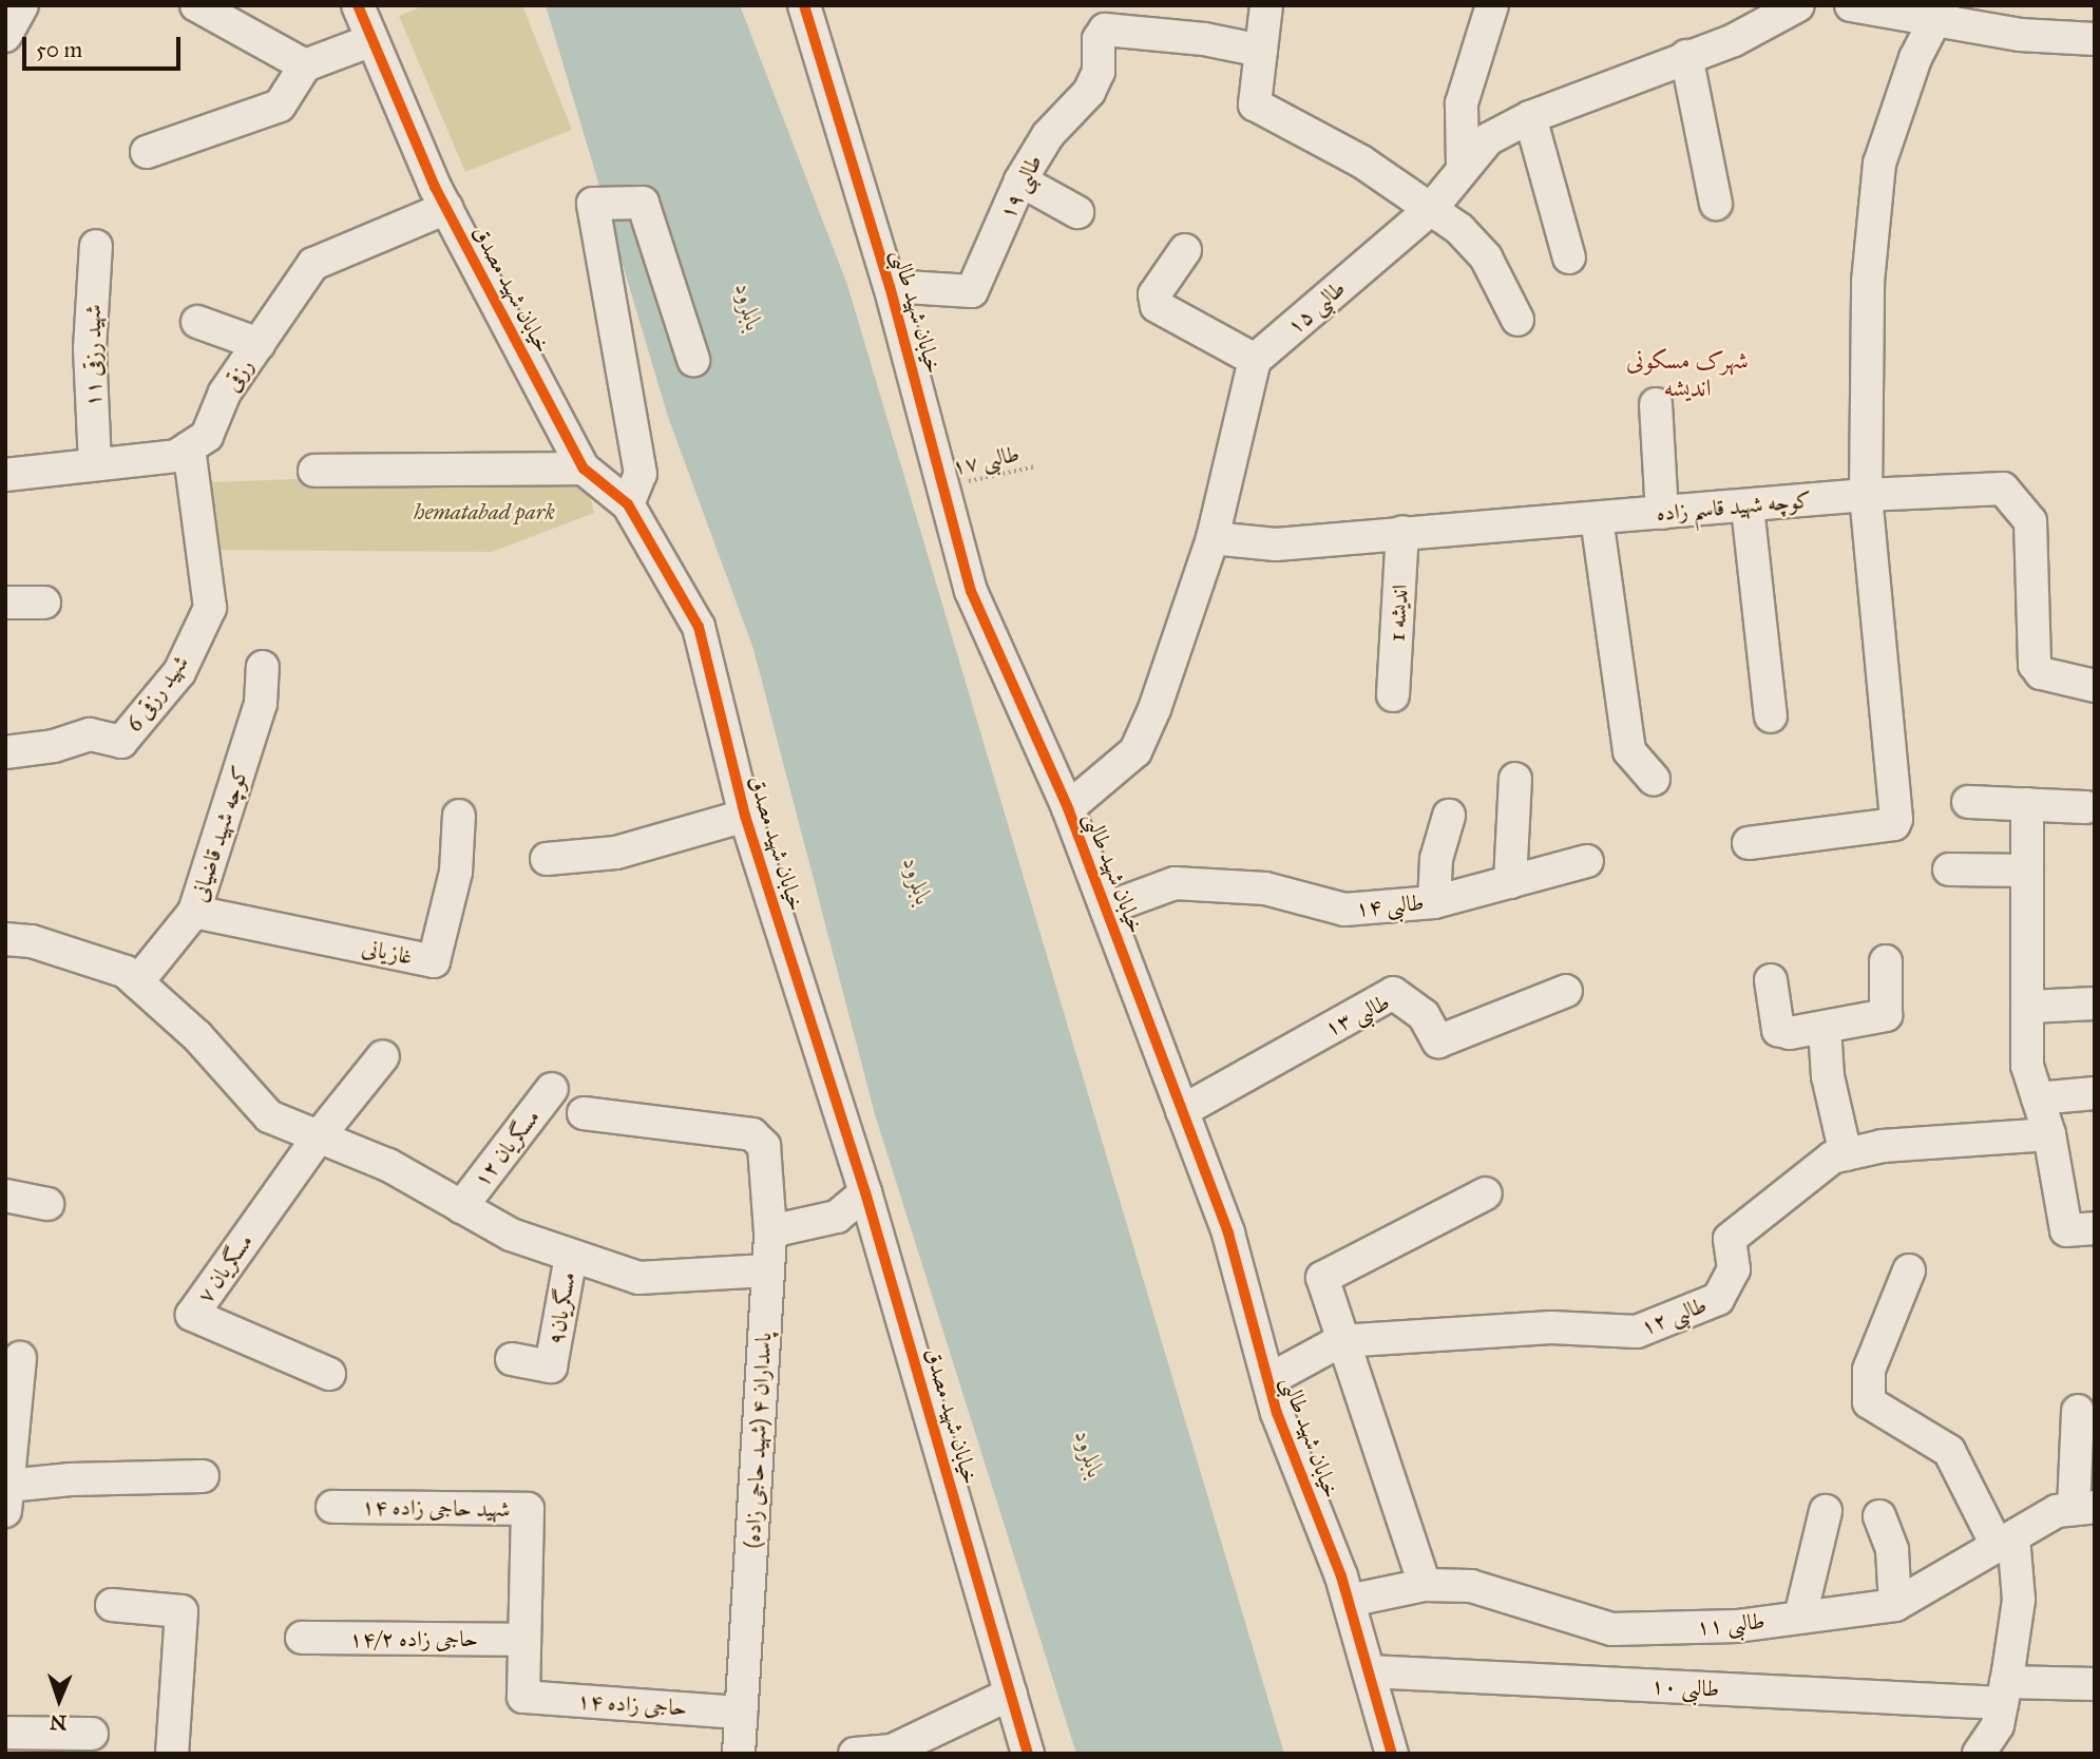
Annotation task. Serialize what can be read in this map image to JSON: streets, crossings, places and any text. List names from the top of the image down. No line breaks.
{"streets":{"street":["طالبی ۱۹","خیابان شهید مصدق","طالبی ۱۵","خیابان شهید طالبی","شهید رزقی ۱۱","رزقی","کوچه شهید قاسم زاده","اندیشه 1","شهید رزقی 6","کوچه شهید قاضیانی","طالبی ۱۴","غازیانی","طالبی ۱۳","مسگریان ۱۲","مسگریان ۷","مسگریان۹","طالبی ۱۲","پاسداران ۴ (شهید حاجی زاده)","شهید حاجی زاده ۱۴","طالبی ۱۱","حاجی زاده ۱۴/۲","طالبی ۱۰","حاجی زاده ۱۴"],"cycle path":["طالبی ۱۷"]},"crossings":[["طالبی ۱۹","خیابان شهید طالبی"],["خیابان شهید مصدق","رزقی"],["خیابان شهید طالبی","طالبی ۱۷"],["خیابان شهید طالبی","طالبی ۱۴"],["خیابان شهید طالبی","طالبی ۱۳"],["خیابان شهید طالبی","طالبی ۱۲"],["خیابان شهید طالبی","طالبی ۱۱"],["خیابان شهید طالبی","طالبی ۱۰"],["رزقی","شهید رزقی 6"],["کوچه شهید قاسم زاده","اندیشه 1"],["کوچه شهید قاضیانی","غازیانی"],["پاسداران ۴ (شهید حاجی زاده)","حاجی زاده ۱۴"],["شهید حاجی زاده ۱۴","حاجی زاده ۱۴/۲"],["شهید حاجی زاده ۱۴","حاجی زاده ۱۴"]],"districts":["شهرک مسکونی اندیشه"],"water":["بابلرود"],"parks":["hematabad park"],"scale_bar":"50 m","north":"bottom"}
